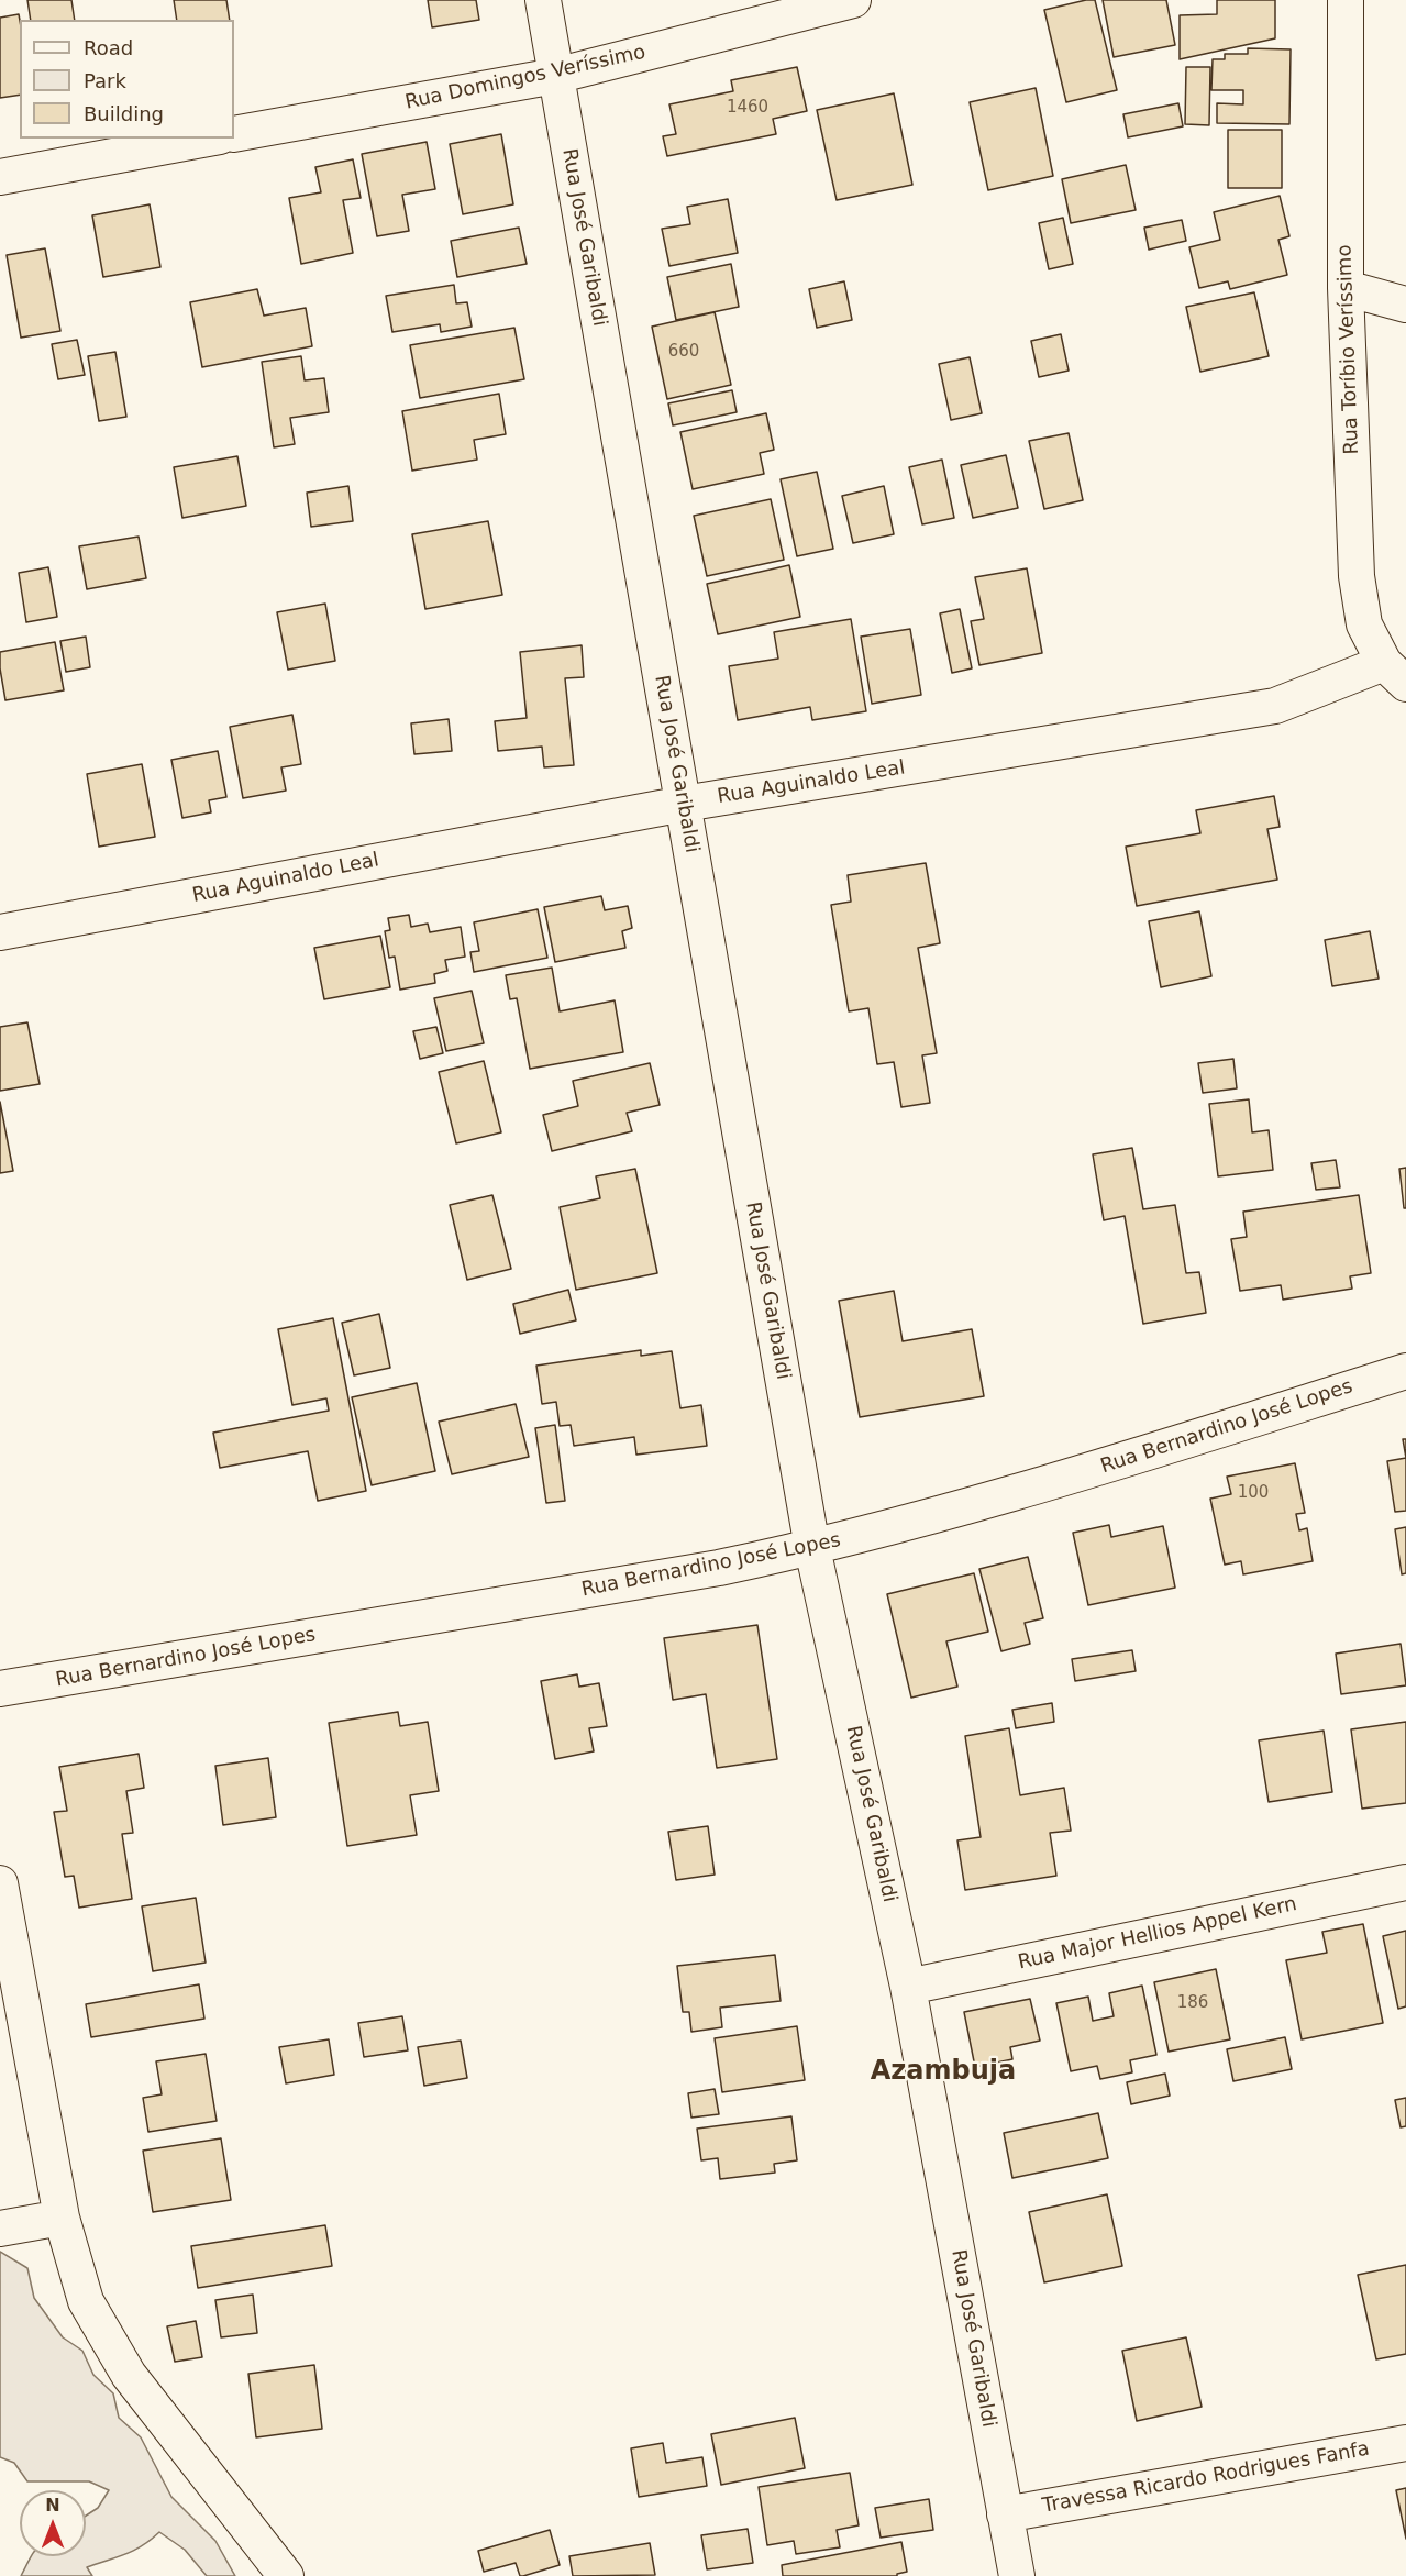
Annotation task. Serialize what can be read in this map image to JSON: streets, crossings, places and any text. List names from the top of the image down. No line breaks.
{"streets":{"street":["Rua Domingos Veríssimo","Rua José Garibaldi","Rua Toríbio Veríssimo","Rua Aguinaldo Leal","Rua Bernardino José Lopes","Rua Major Hellios Appel Kern","Travessa Ricardo Rodrigues Fanfa"]},"crossings":[["Rua Domingos Veríssimo","Rua José Garibaldi"],["Rua José Garibaldi","Rua Aguinaldo Leal"],["Rua José Garibaldi","Rua Bernardino José Lopes"],["Rua José Garibaldi","Rua Major Hellios Appel Kern"],["Rua José Garibaldi","Travessa Ricardo Rodrigues Fanfa"],["Rua Toríbio Veríssimo","Rua Aguinaldo Leal"]],"districts":["Azambuja"],"house_numbers":["1460","660","100","186"],"legend":["Road","Park","Building"],"north":"top"}
